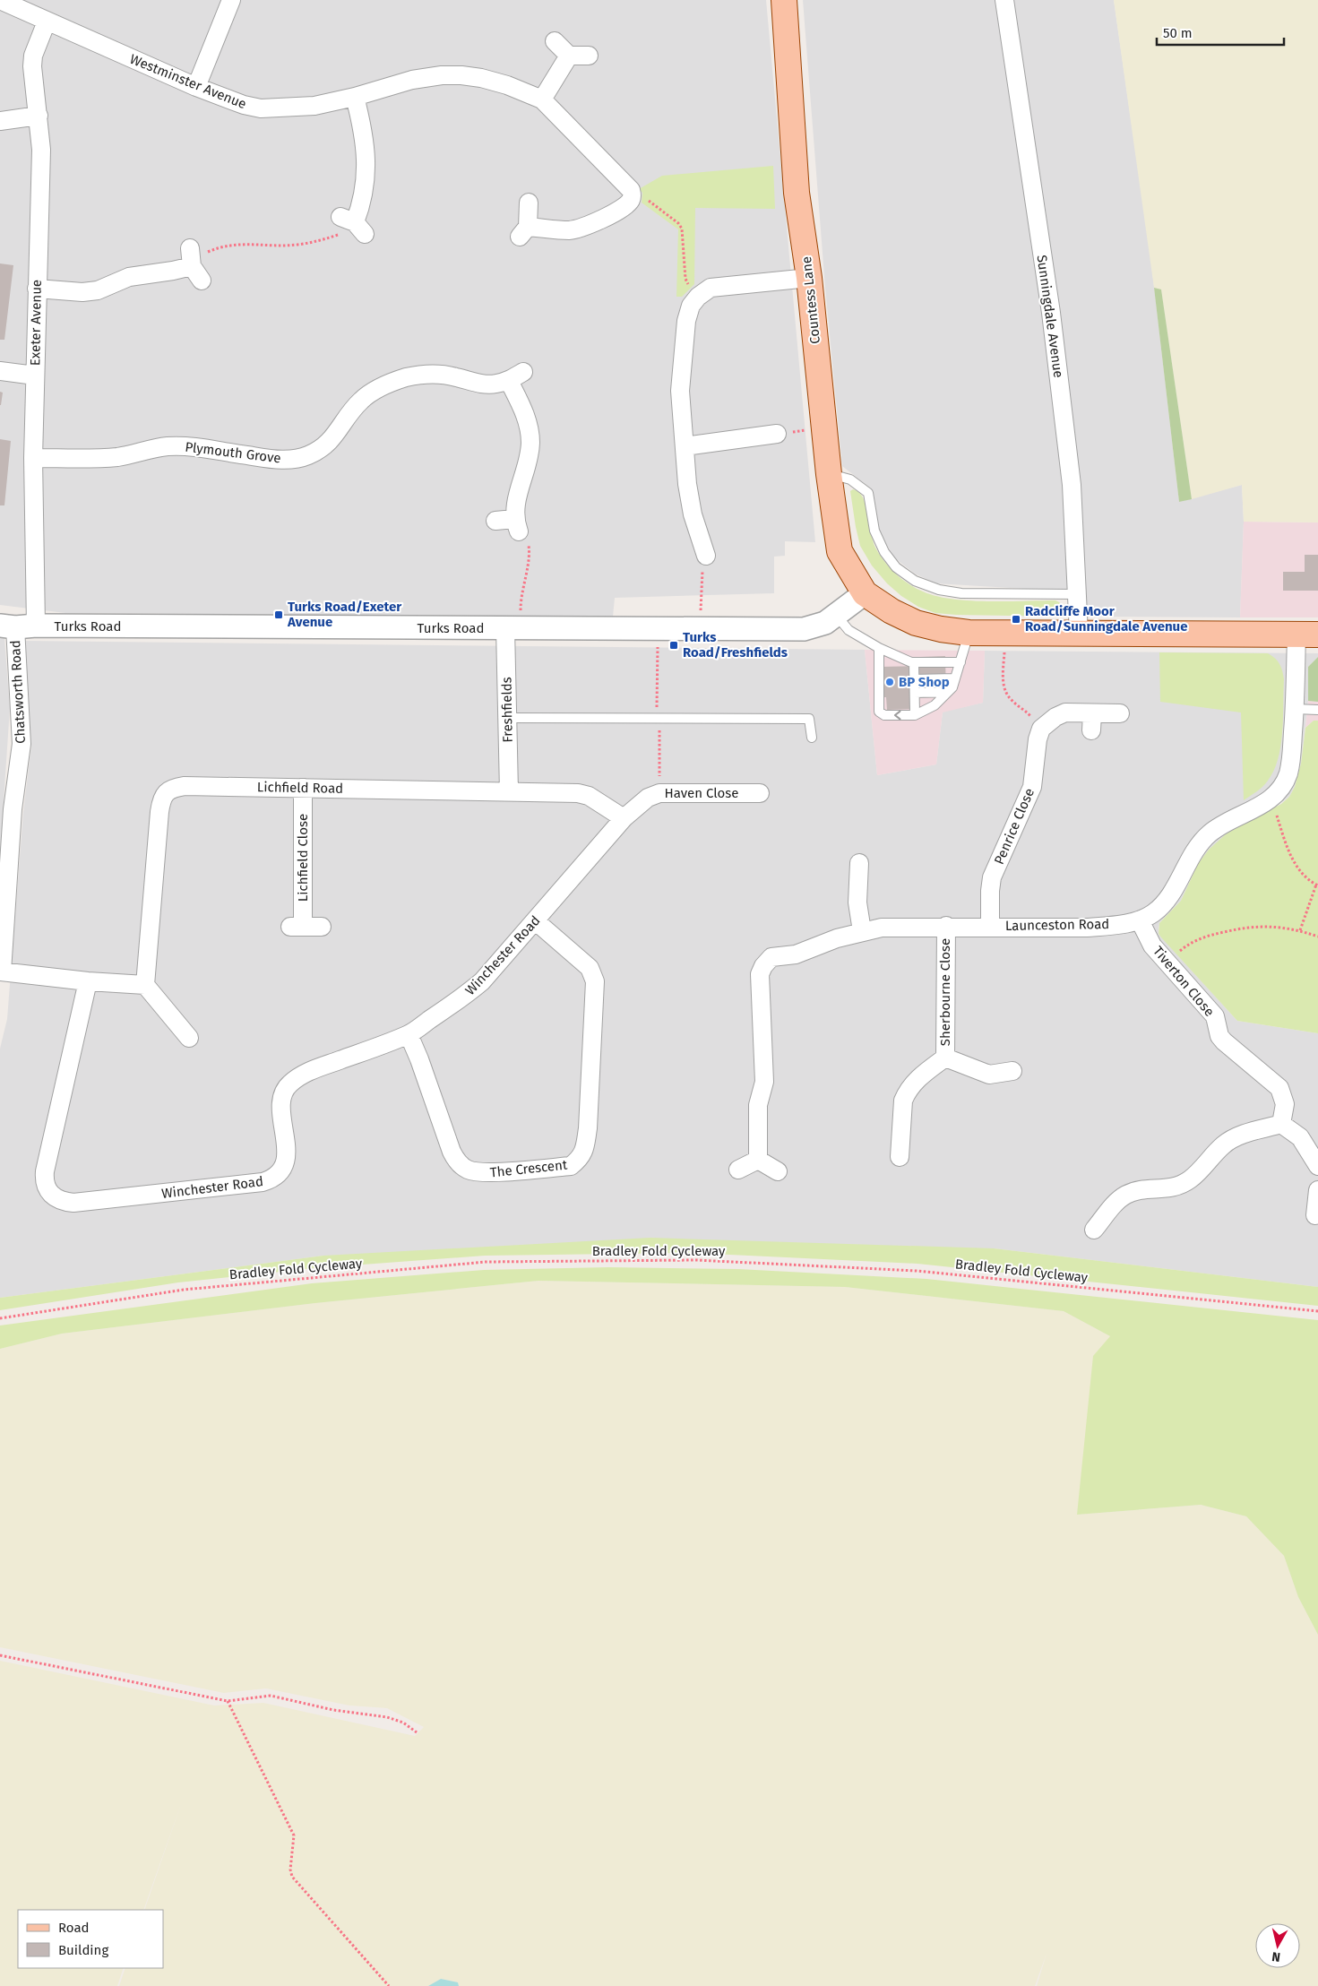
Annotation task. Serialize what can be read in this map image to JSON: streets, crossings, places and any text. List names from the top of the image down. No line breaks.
{"streets":{"main road":["Countess Lane"],"street":["Westminster Avenue","Sunningdale Avenue","Exeter Avenue","Plymouth Grove","Turks Road","Chatsworth Road","Freshfields","Lichfield Road","Haven Close","Penrice Close","Lichfield Close","Launceston Road","Winchester Road","Tiverton Close","Sherbourne Close","The Crescent"],"path":["Bradley Fold Cycleway"]},"crossings":[["Westminster Avenue","Exeter Avenue"],["Countess Lane","Turks Road"],["Exeter Avenue","Plymouth Grove"],["Exeter Avenue","Turks Road"],["Exeter Avenue","Chatsworth Road"],["Turks Road","Chatsworth Road"],["Turks Road","Freshfields"],["Freshfields","Lichfield Road"],["Lichfield Road","Haven Close"],["Lichfield Road","Lichfield Close"],["Lichfield Road","Winchester Road"],["Haven Close","Winchester Road"],["Penrice Close","Launceston Road"],["Launceston Road","Tiverton Close"],["Launceston Road","Sherbourne Close"],["Winchester Road","The Crescent"]],"places":{"transit":["Turks Road/Exeter Avenue","Radcliffe Moor Road/Sunningdale Avenue","Turks Road/Freshfields"],"other":["BP Shop"]},"legend":["Road","Building"],"scale_bar":"50 m","north":"bottom"}
